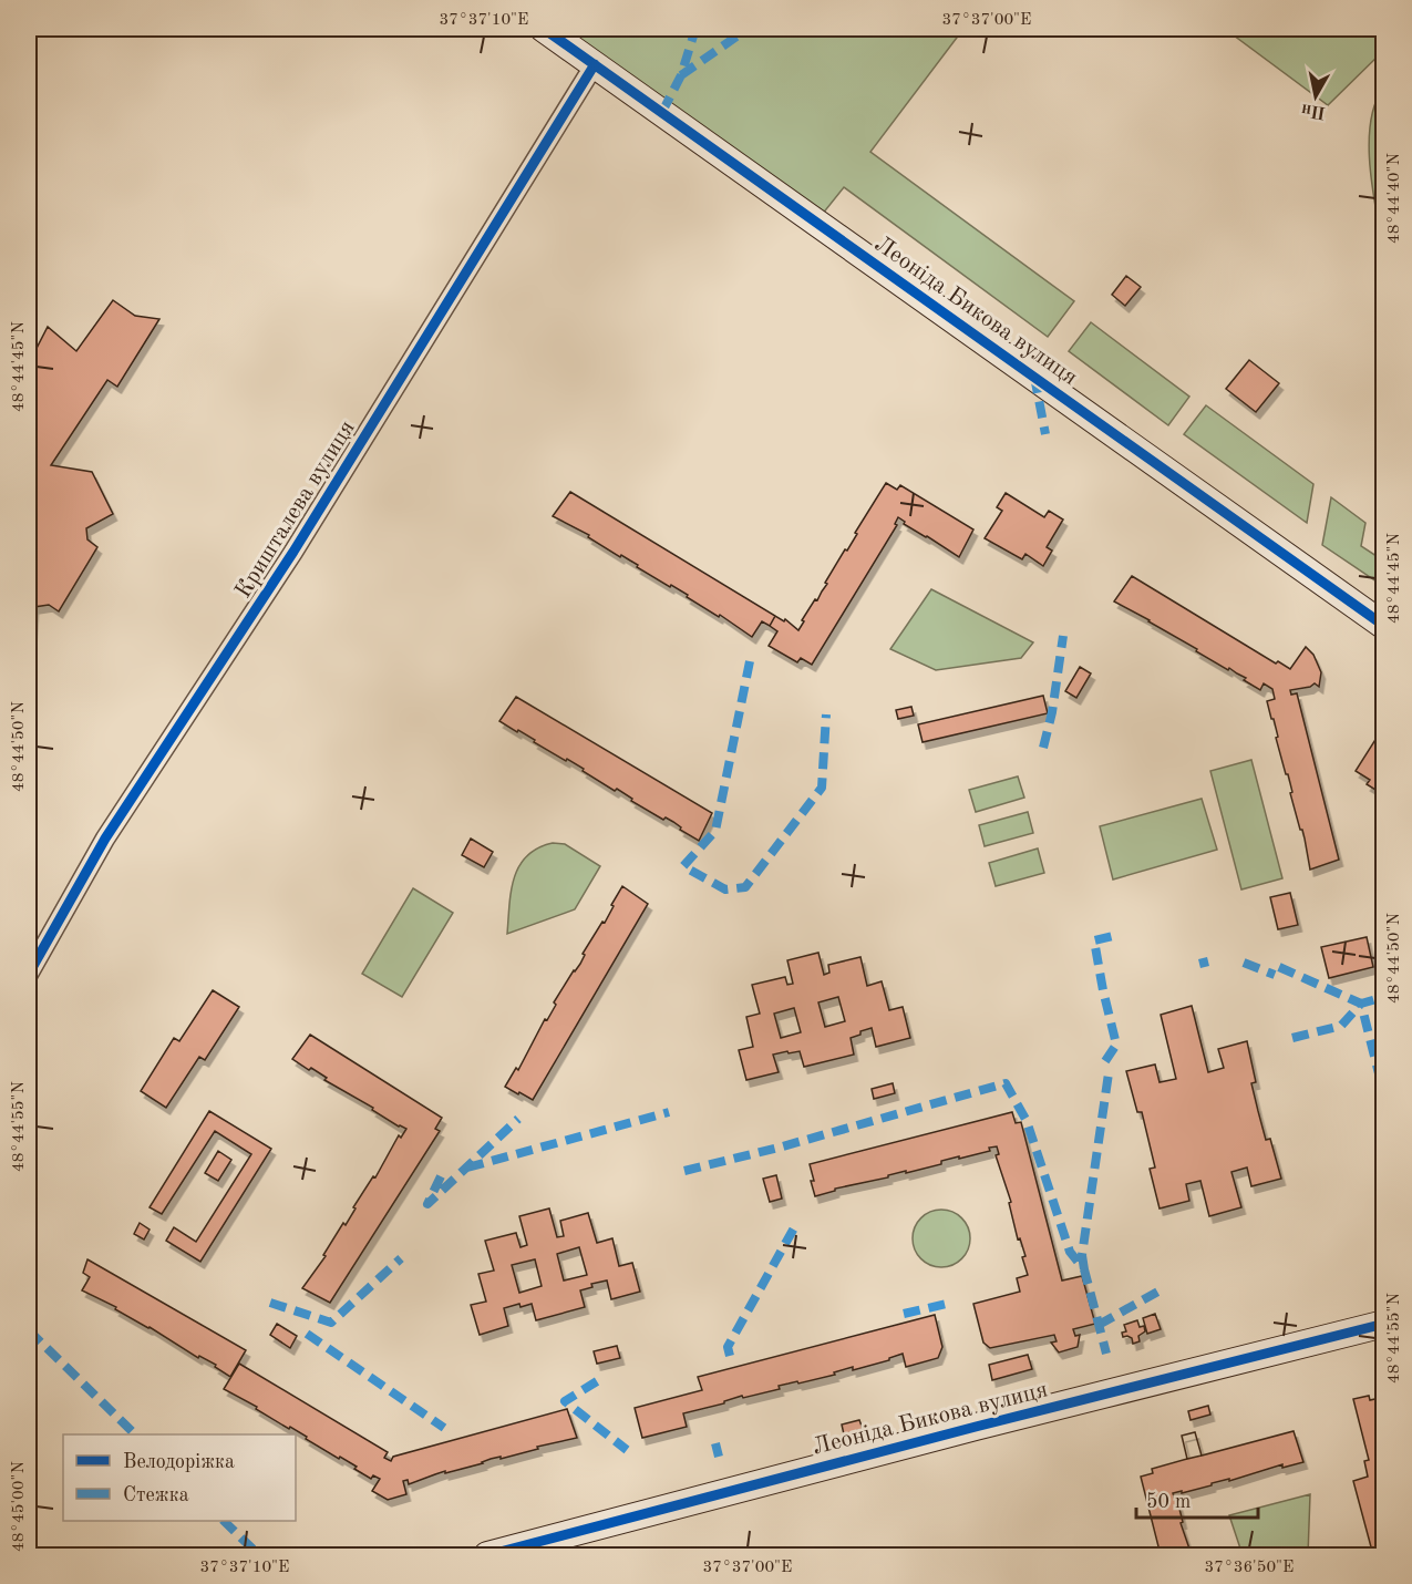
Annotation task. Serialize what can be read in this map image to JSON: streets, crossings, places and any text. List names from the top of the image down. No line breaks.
{"streets":{"street":["Леоніда Бикова вулиця","Кришталева вулиця"]},"crossings":[["Леоніда Бикова вулиця","Кришталева вулиця"]],"legend":["Велодоріжка","Стежка"],"scale_bar":"50 m","north":"bottom","coordinates":["37°37'10\"E","37°37'00\"E","48°44'40\"N","48°44'45\"N","48°44'50\"N","48°44'55\"N","48°45'00\"N","37°36'50\"E"]}
